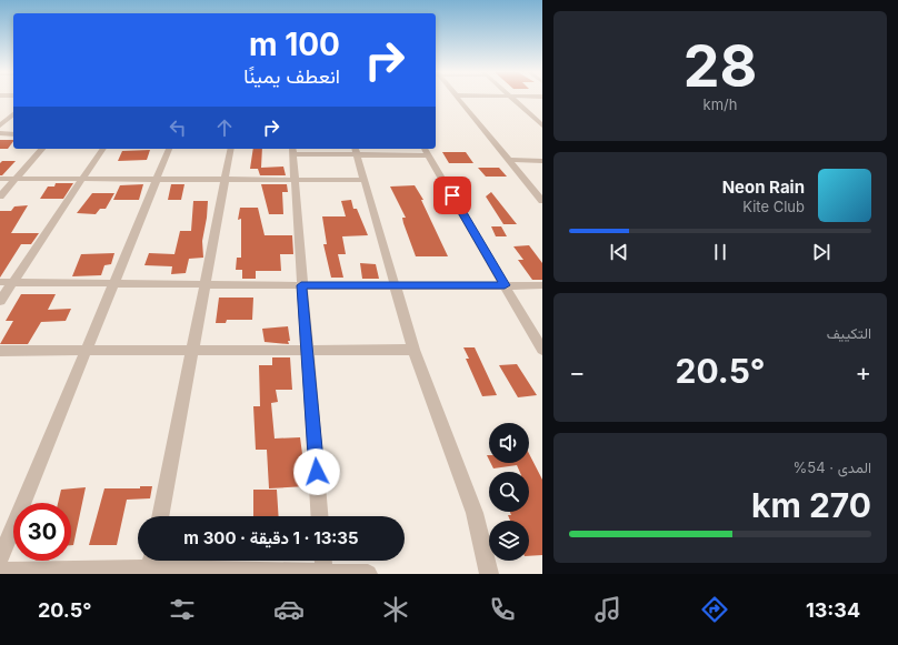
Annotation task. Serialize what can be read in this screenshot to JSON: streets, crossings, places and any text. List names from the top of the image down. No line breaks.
{"page":{"tile":[["28","km/h"],"التكييف",["المدى · 54%","270 km"]],"turn":["100 m","انعطف يمينًا"],"song":["Neon Rain","Kite Club"],"heat":["−","20.5°","+"],"limit":"30","trip":"13:35 · 1 دقيقة · 300 m","tabs":["13:34","20.5°"]}}
